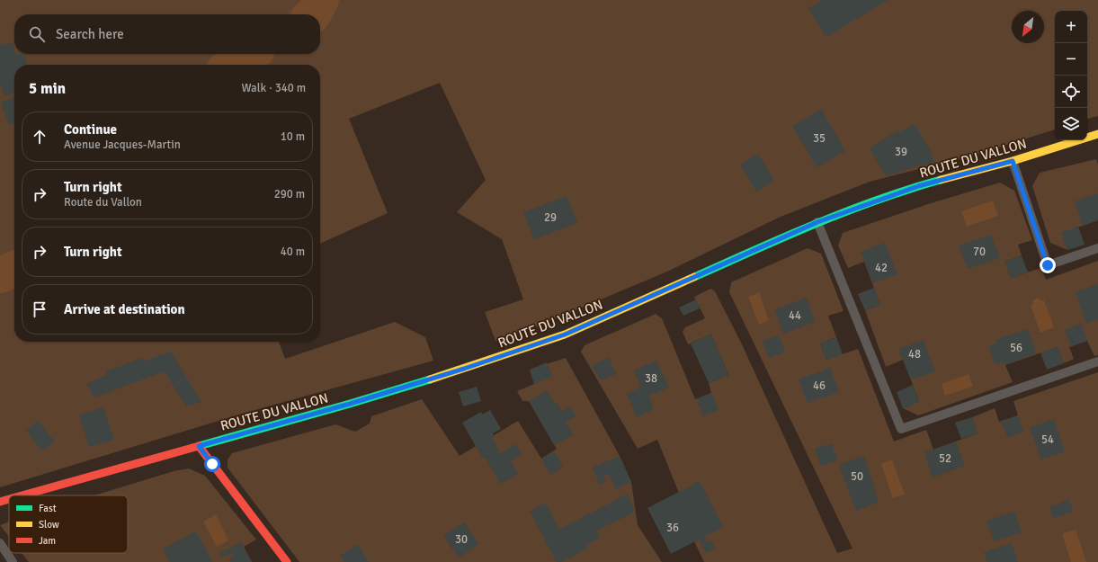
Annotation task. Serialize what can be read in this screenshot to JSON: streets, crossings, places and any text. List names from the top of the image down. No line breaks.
{"streets":{"main road":["ROUTE DU VALLON"]},"house_numbers":["35","39","29","70","42","44","56","48","38","46","54","52","50","36","30"],"legend":["Fast","Slow","Jam"],"north":"bottom left","page":{"map_buttons":["+","−"],"search":"Search here","heading":["5 min","Walk · 340 m"],"list":[["Continue","Avenue Jacques-Martin","10 m"],["Turn right","Route du Vallon","290 m"],["Turn right","40 m"],"Arrive at destination"]}}
